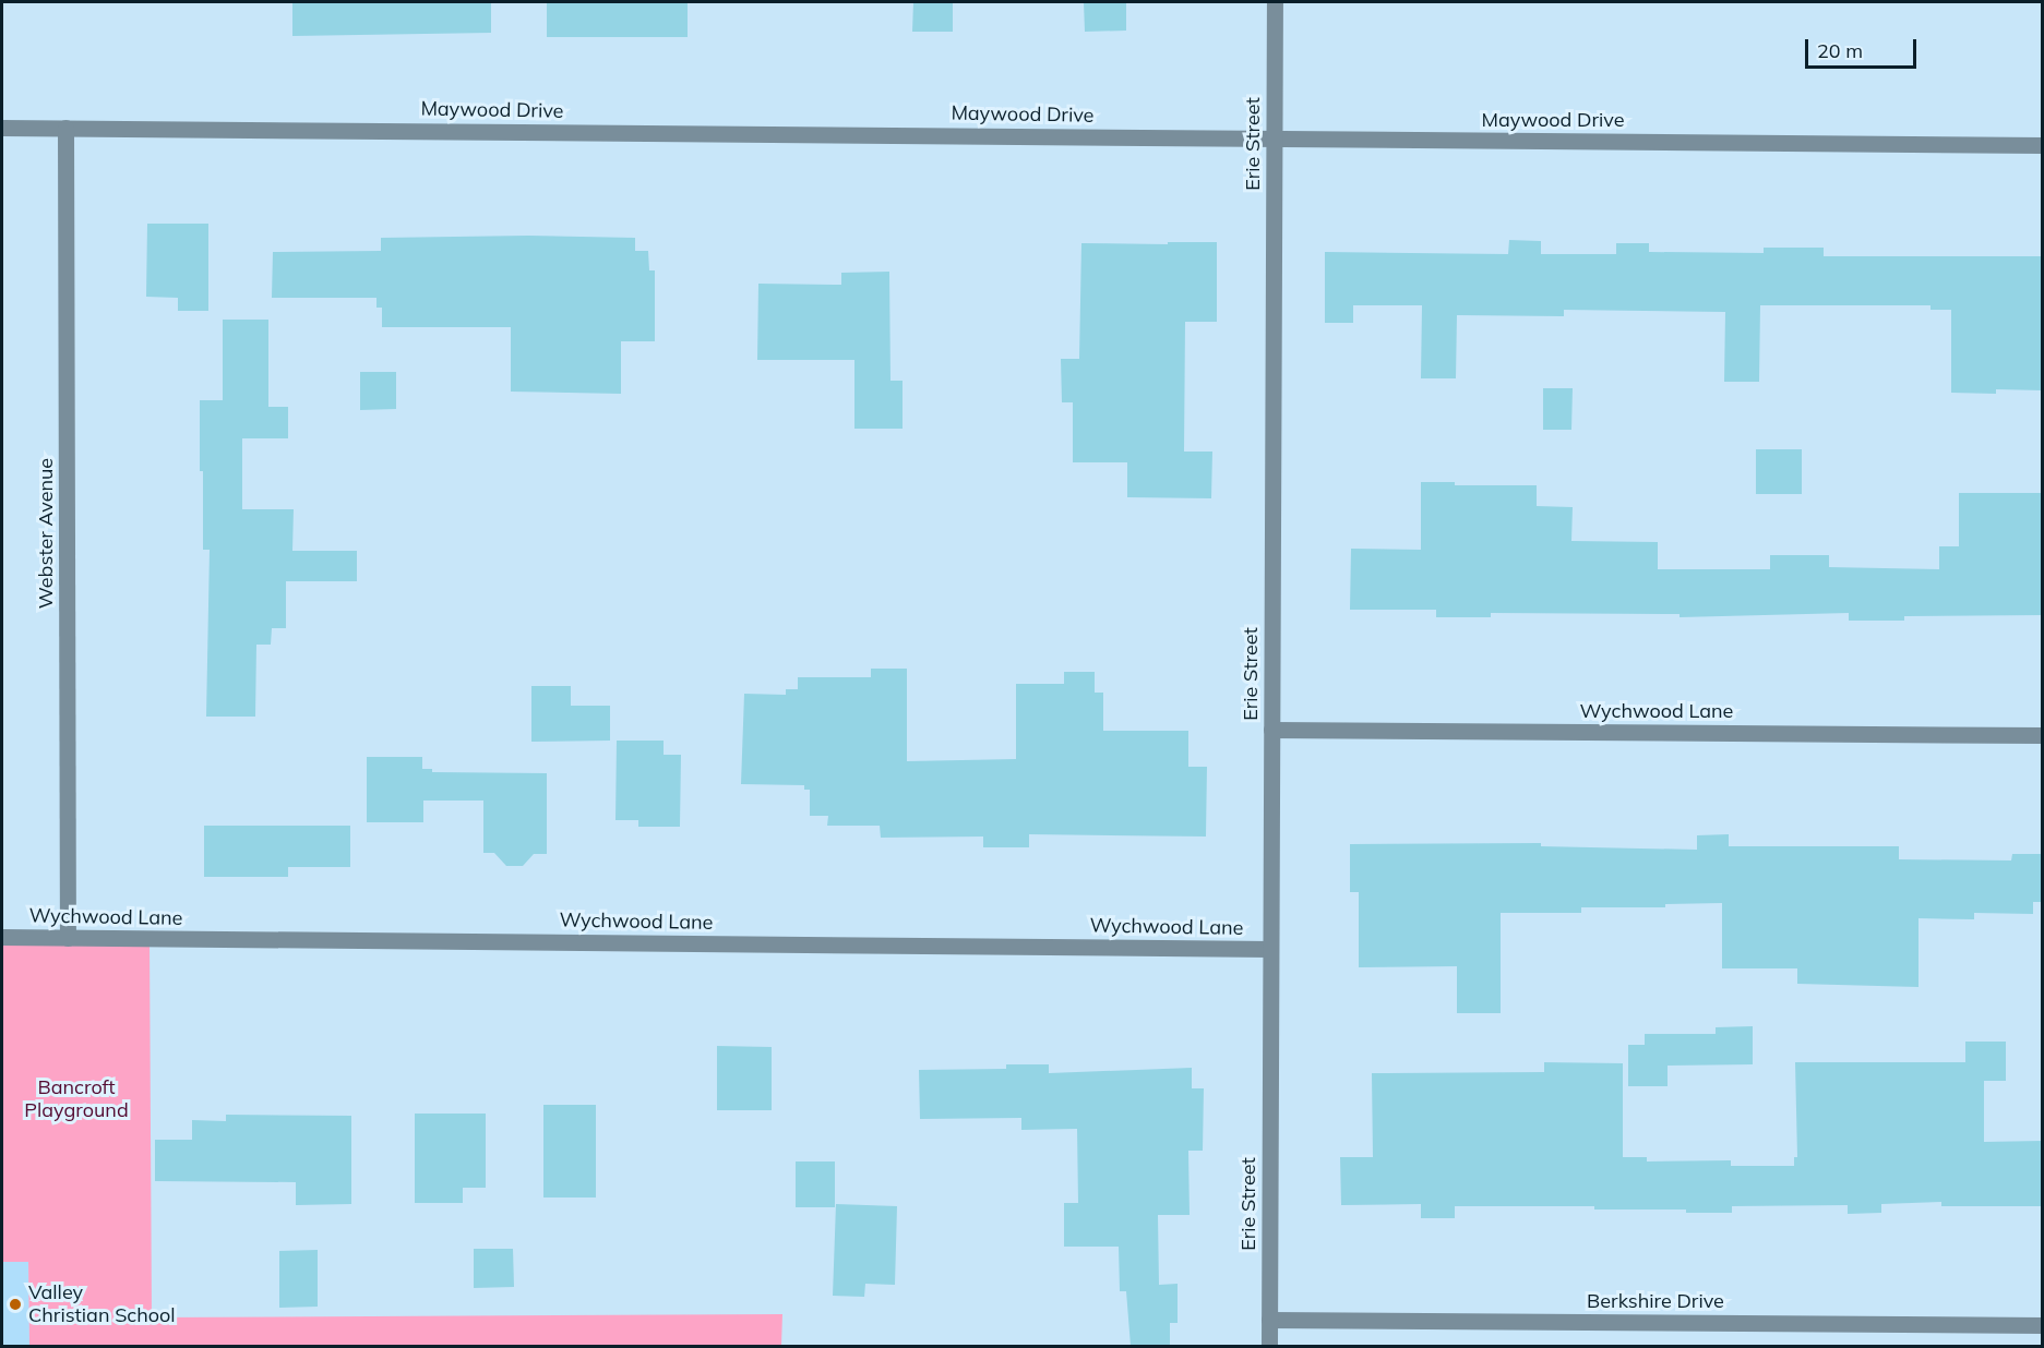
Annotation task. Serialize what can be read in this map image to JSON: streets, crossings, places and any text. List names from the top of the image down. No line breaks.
{"streets":{"street":["Maywood Drive","Erie Street","Webster Avenue","Wychwood Lane","Berkshire Drive"]},"crossings":[["Maywood Drive","Erie Street"],["Maywood Drive","Webster Avenue"],["Erie Street","Wychwood Lane"],["Erie Street","Berkshire Drive"],["Webster Avenue","Wychwood Lane"]],"parks":["Bancroft Playground"],"places":["Valley Christian School"],"scale_bar":"20 m"}
